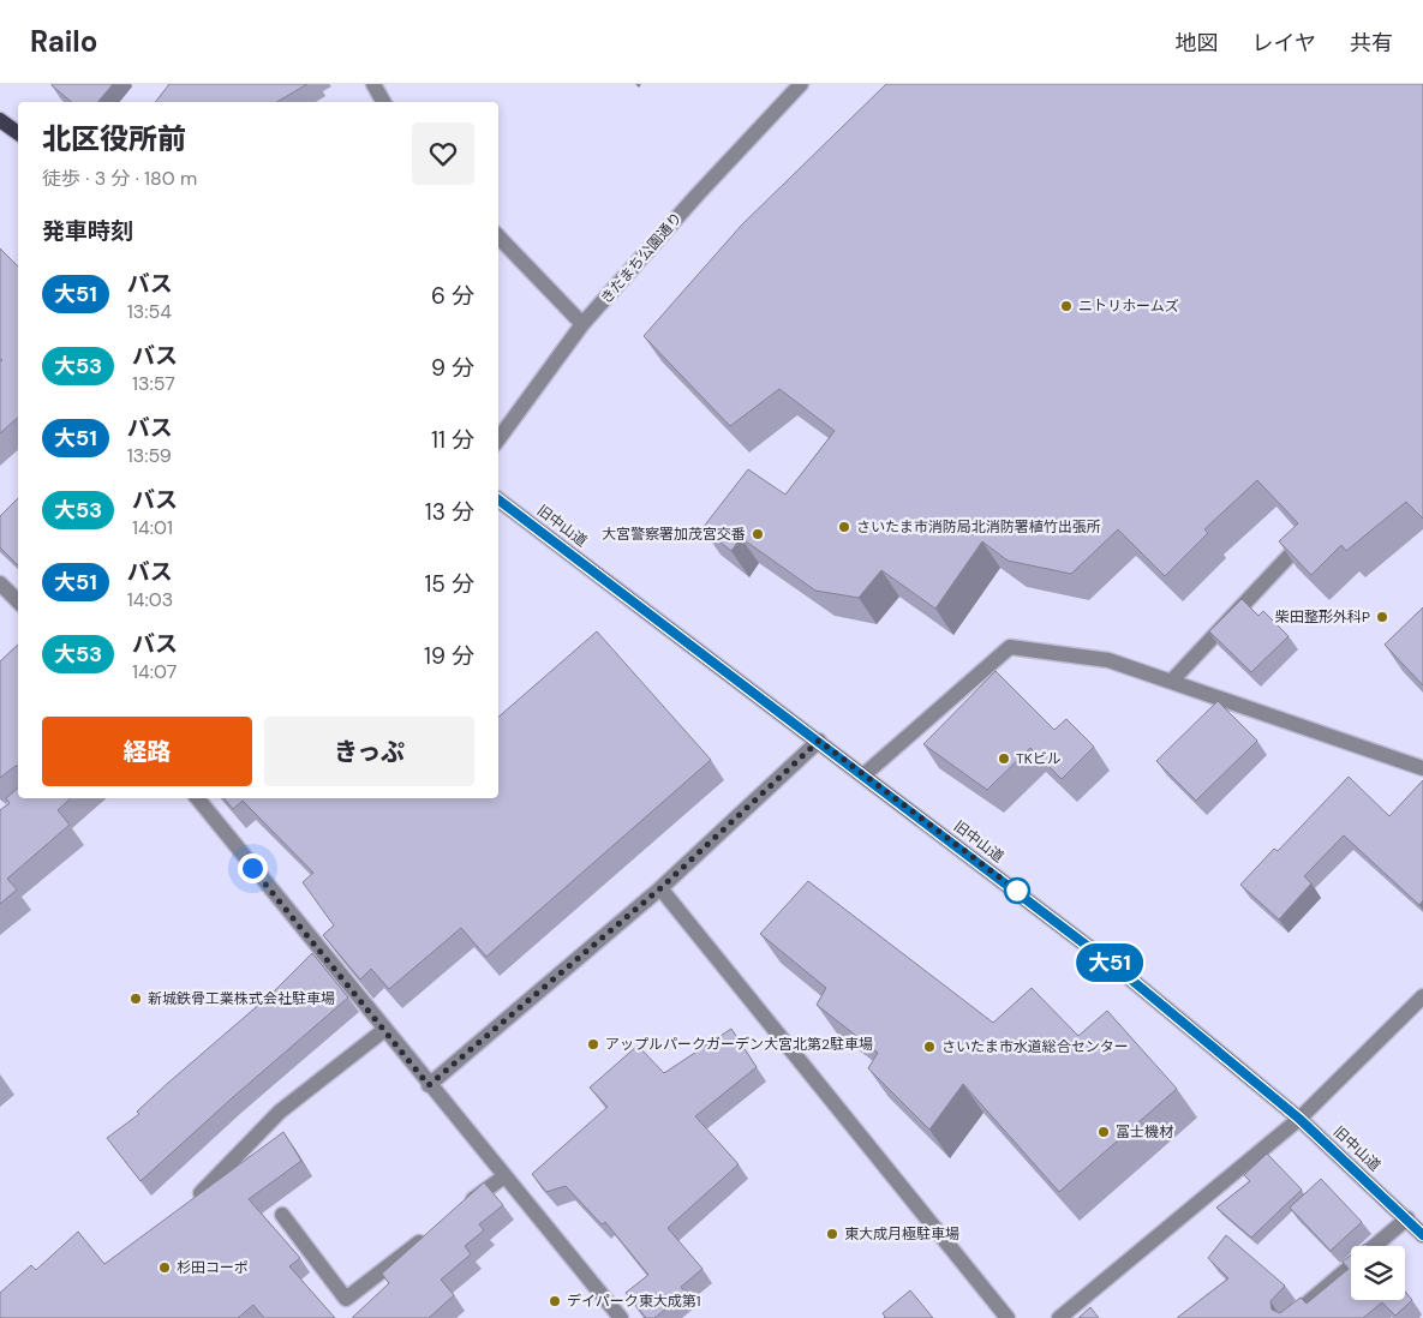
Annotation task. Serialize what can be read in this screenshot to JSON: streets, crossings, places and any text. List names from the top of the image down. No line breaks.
{"streets":{"main road":["旧中山道"],"street":["きたまち公園通り"]},"places":["ニトリホームズ","さいたま市消防局北消防署植竹出張所","大宮警察署加茂宮交番","柴田整形外科P","TKビル","新城鉄骨工業株式会社駐車場","アップルパークガーデン大宮北第2駐車場","さいたま市水道総合センター","冨士機材","東大成月極駐車場","杉田コーポ","デイパーク東大成第1"],"lines":["bus line 大51"],"page":{"header":"Railo","nav":["地図","レイヤ","共有"],"on_map":"大51","heading":[["北区役所前","徒歩 · 3 分 · 180 m"],"発車時刻"],"list":[{"mark":"大51","name":"バス","note":"13:54","value":"6 分"},{"mark":"大53","name":"バス","note":"13:57","value":"9 分"},{"mark":"大51","name":"バス","note":"13:59","value":"11 分"},{"mark":"大53","name":"バス","note":"14:01","value":"13 分"},{"mark":"大51","name":"バス","note":"14:03","value":"15 分"},{"mark":"大53","name":"バス","note":"14:07","value":"19 分"}],"buttons":["経路","きっぷ"]}}
